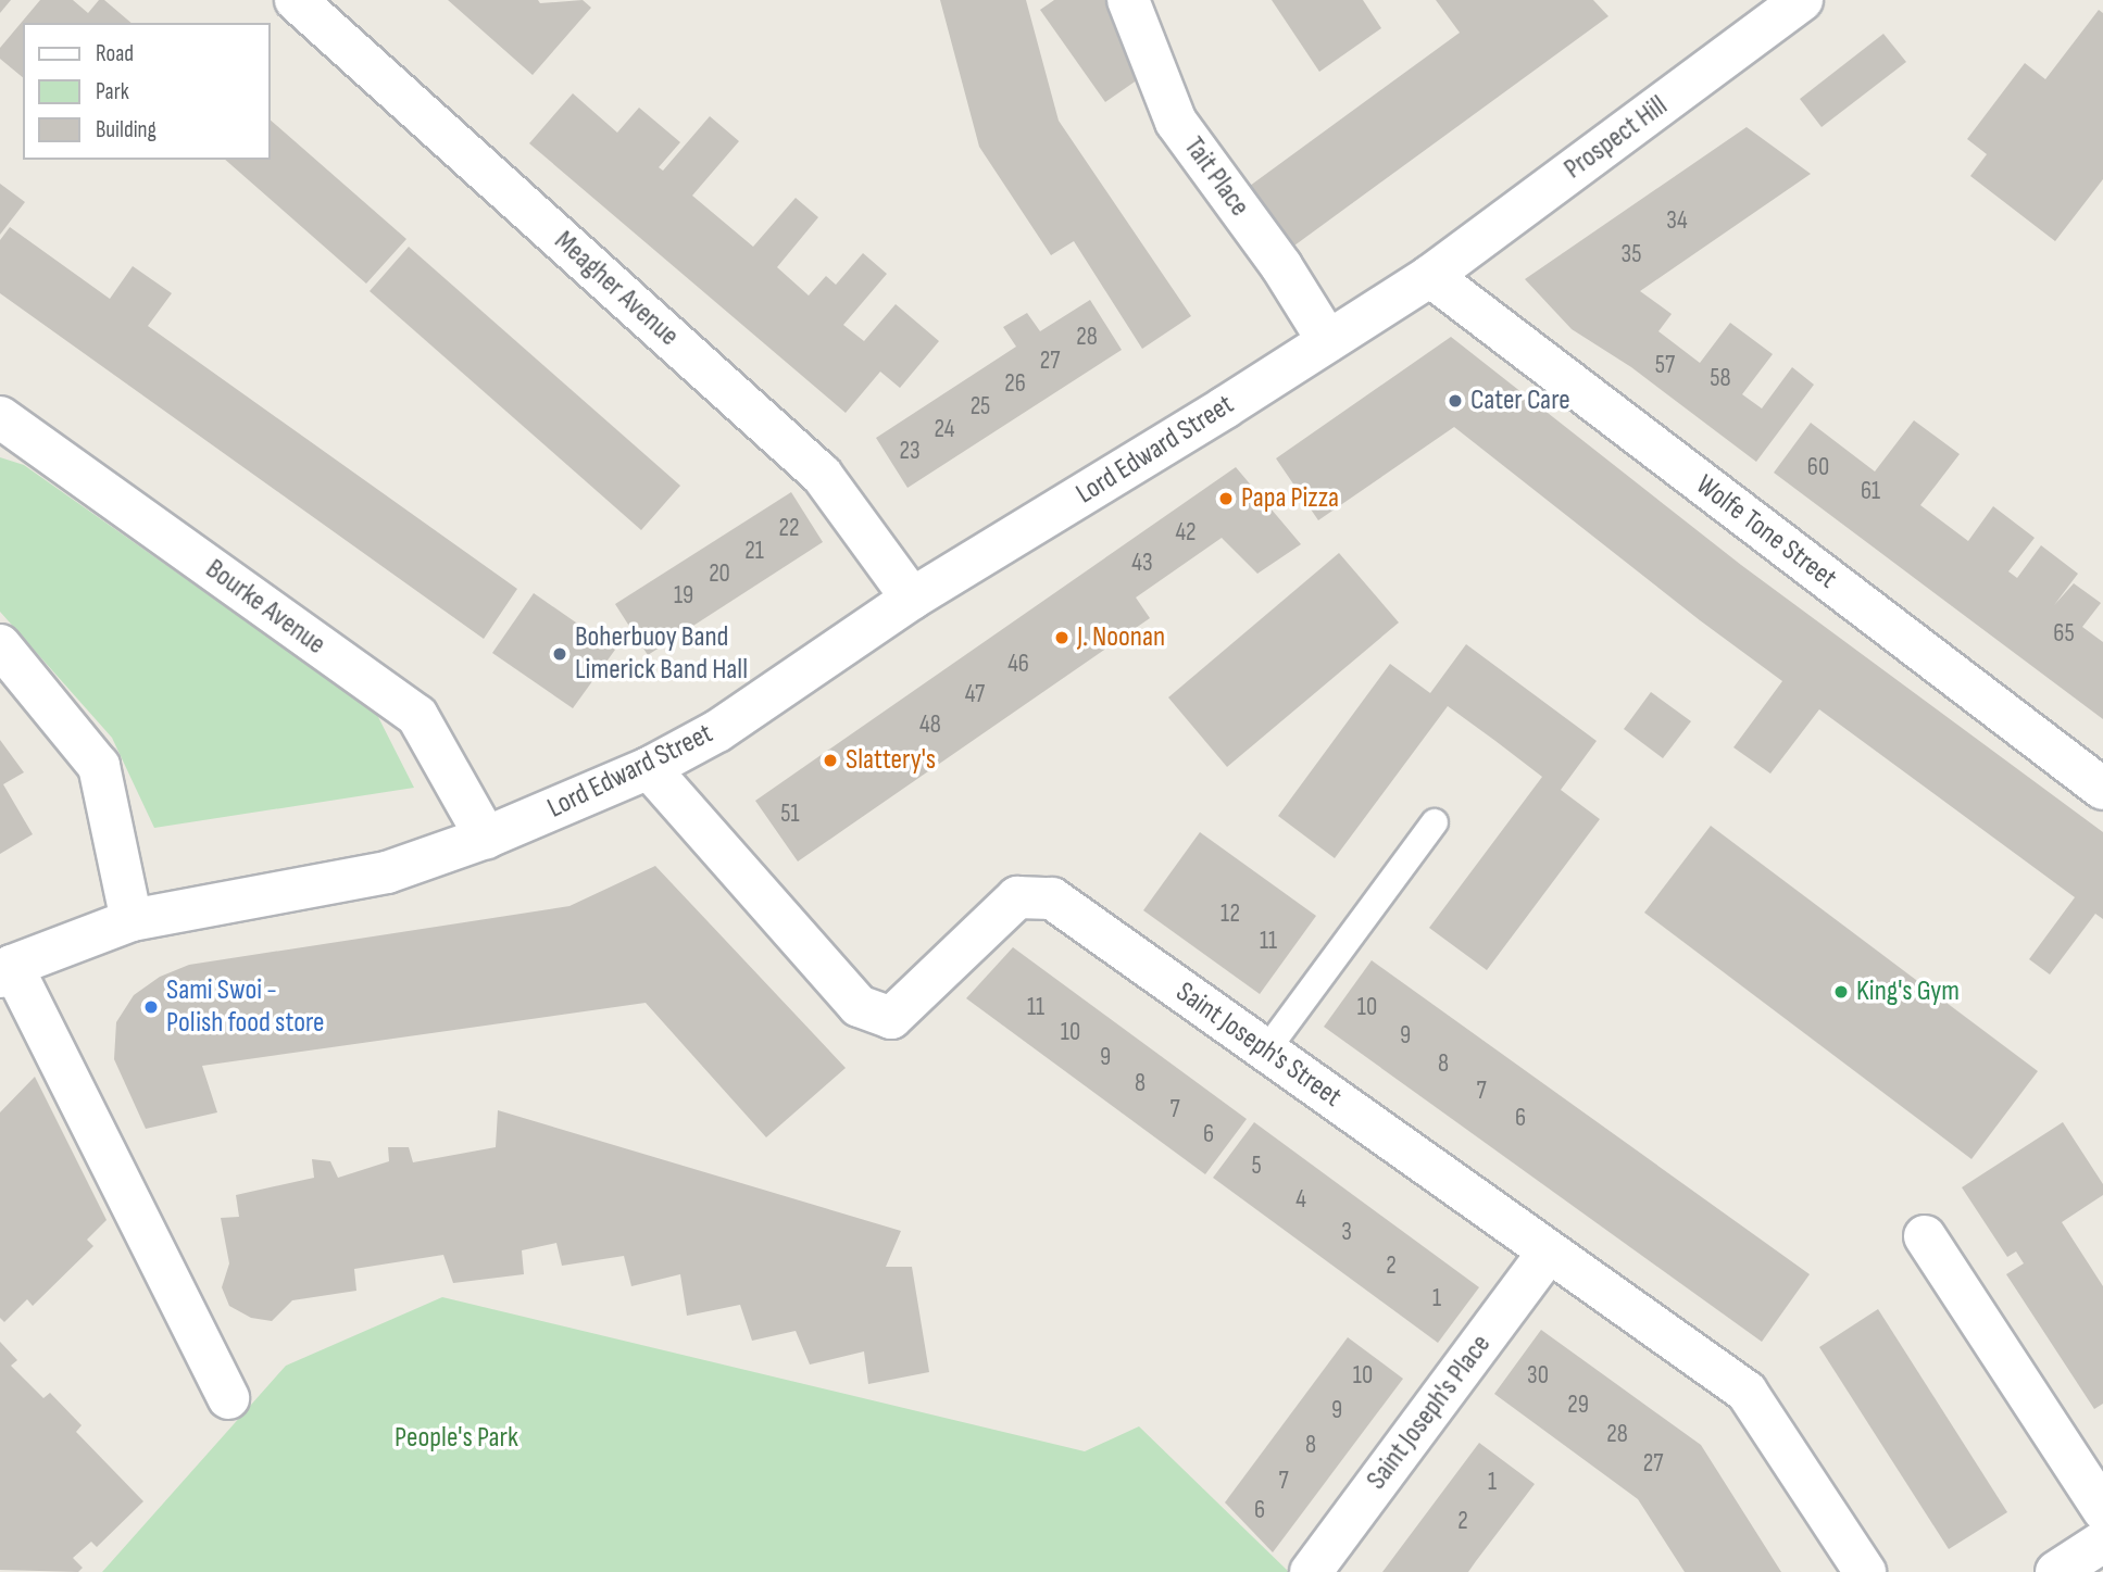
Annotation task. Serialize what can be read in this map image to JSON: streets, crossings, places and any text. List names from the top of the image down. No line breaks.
{"streets":{"street":["Prospect Hill","Tait Place","Meagher Avenue","Lord Edward Street","Wolfe Tone Street","Bourke Avenue","Saint Joseph's Street","Saint Joseph's Place"]},"crossings":[["Prospect Hill","Lord Edward Street"],["Prospect Hill","Wolfe Tone Street"],["Tait Place","Lord Edward Street"],["Meagher Avenue","Lord Edward Street"],["Lord Edward Street","Wolfe Tone Street"],["Lord Edward Street","Bourke Avenue"],["Lord Edward Street","Saint Joseph's Street"],["Saint Joseph's Street","Saint Joseph's Place"]],"parks":["People's Park"],"places":["Cater Care","Papa Pizza","J. Noonan","Boherbuoy Band Limerick Band Hall","Slattery's","King's Gym","Sami Swoi - Polish food store"],"house_numbers":["34","35","28","27","57","58","26","25","24","23","60","61","22","42","21","43","20","19","65","46","47","48","51","12","11","11","10","10","9","9","8","8","7","7","6","6","5","4","3","2","1","10","30","29","9","28","8","27","7","1","6","2"],"legend":["Road","Park","Building"]}
